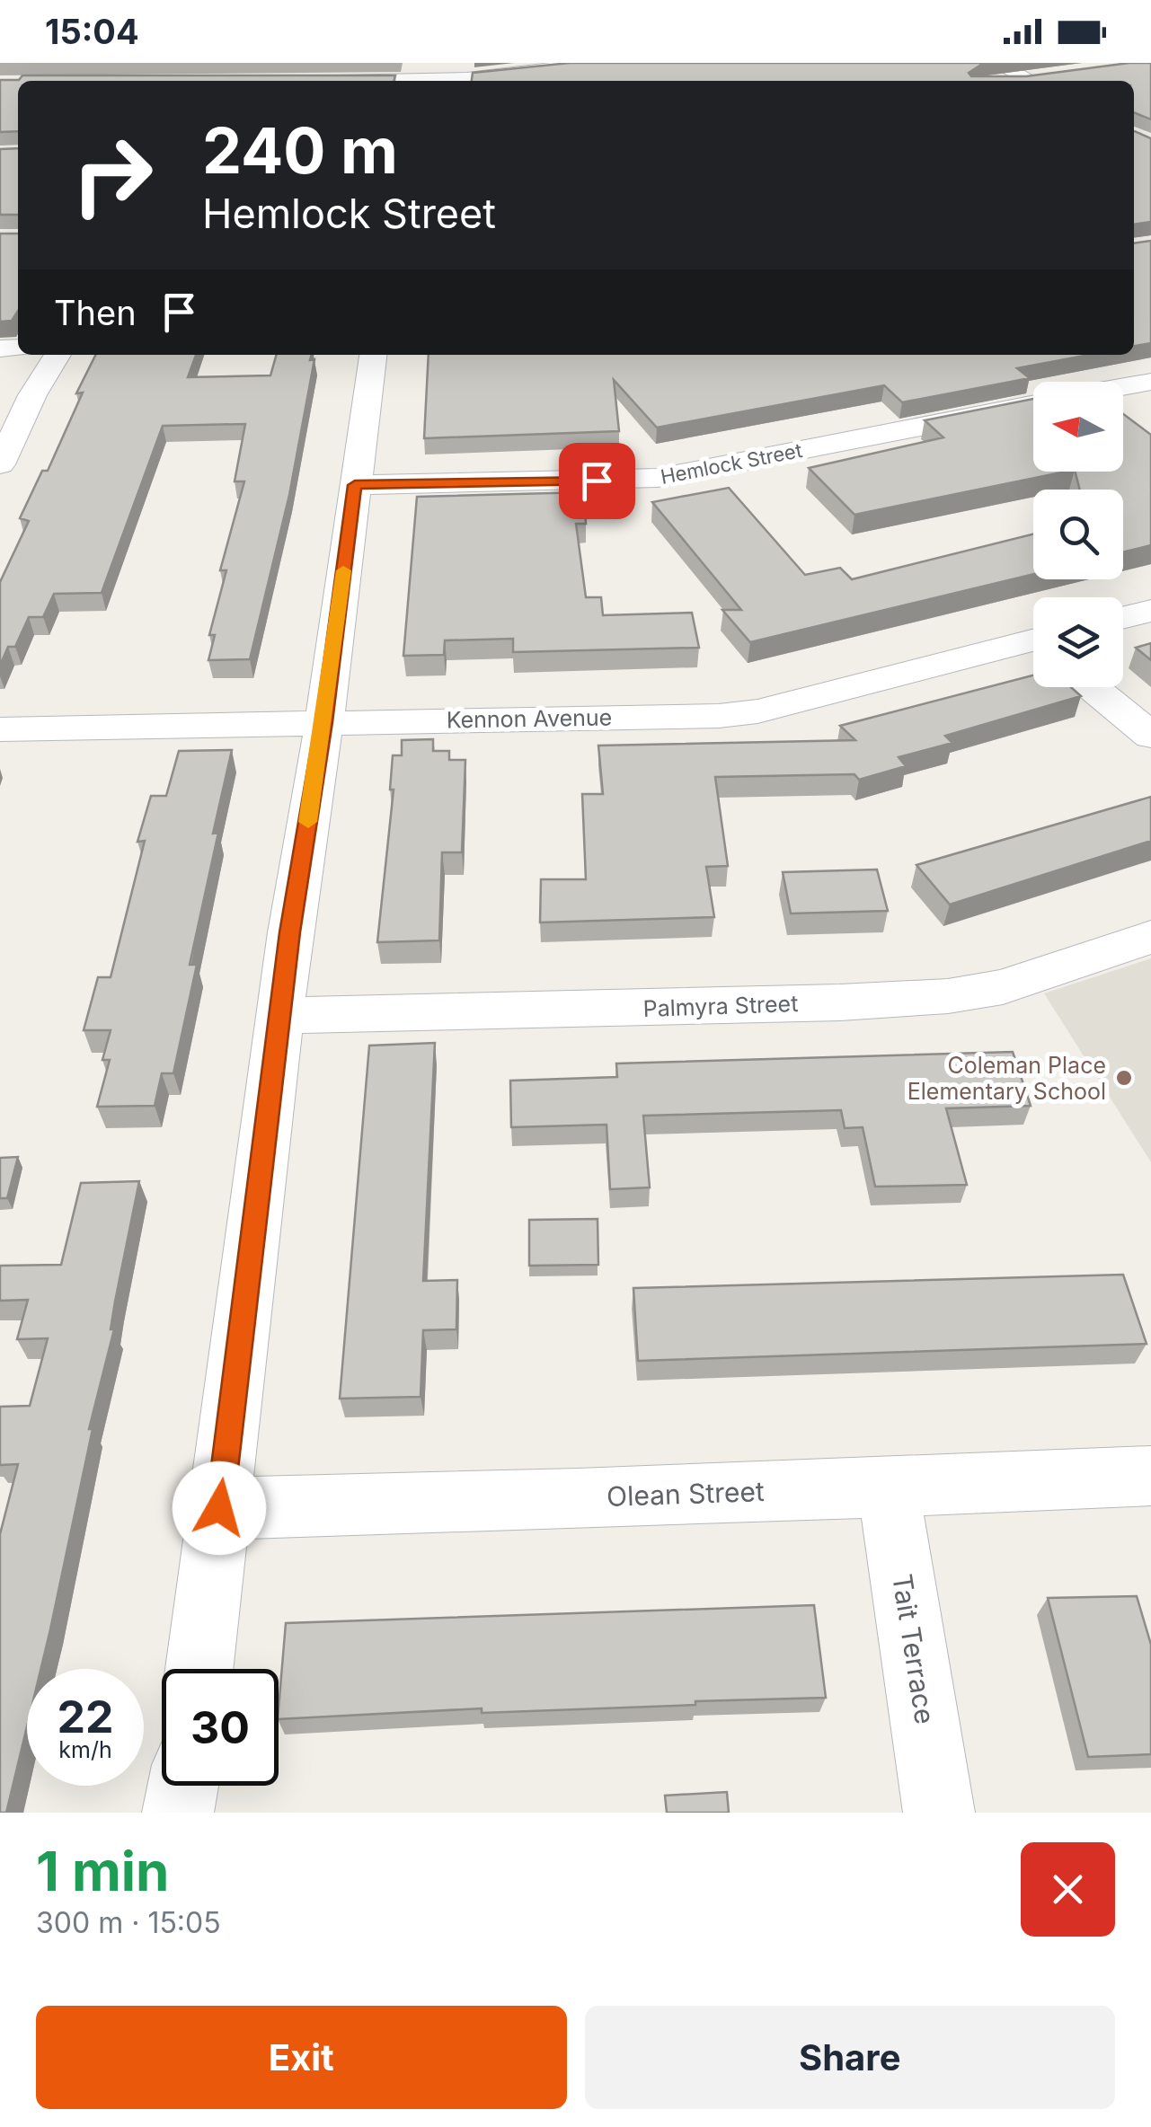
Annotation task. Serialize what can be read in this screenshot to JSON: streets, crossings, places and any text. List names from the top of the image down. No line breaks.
{"streets":{"street":["Hemlock Street","Kennon Avenue","Palmyra Street","Olean Street","Tait Terrace"]},"crossings":[["Olean Street","Tait Terrace"]],"places":["Coleman Place Elementary School"],"north":"left","page":{"status":"15:04","turn":["240 m","Hemlock Street"],"then":"Then","speed":"22 km/h","limit":"30","heading":["1 min","300 m · 15:05"],"buttons":["Exit","Share"]}}
